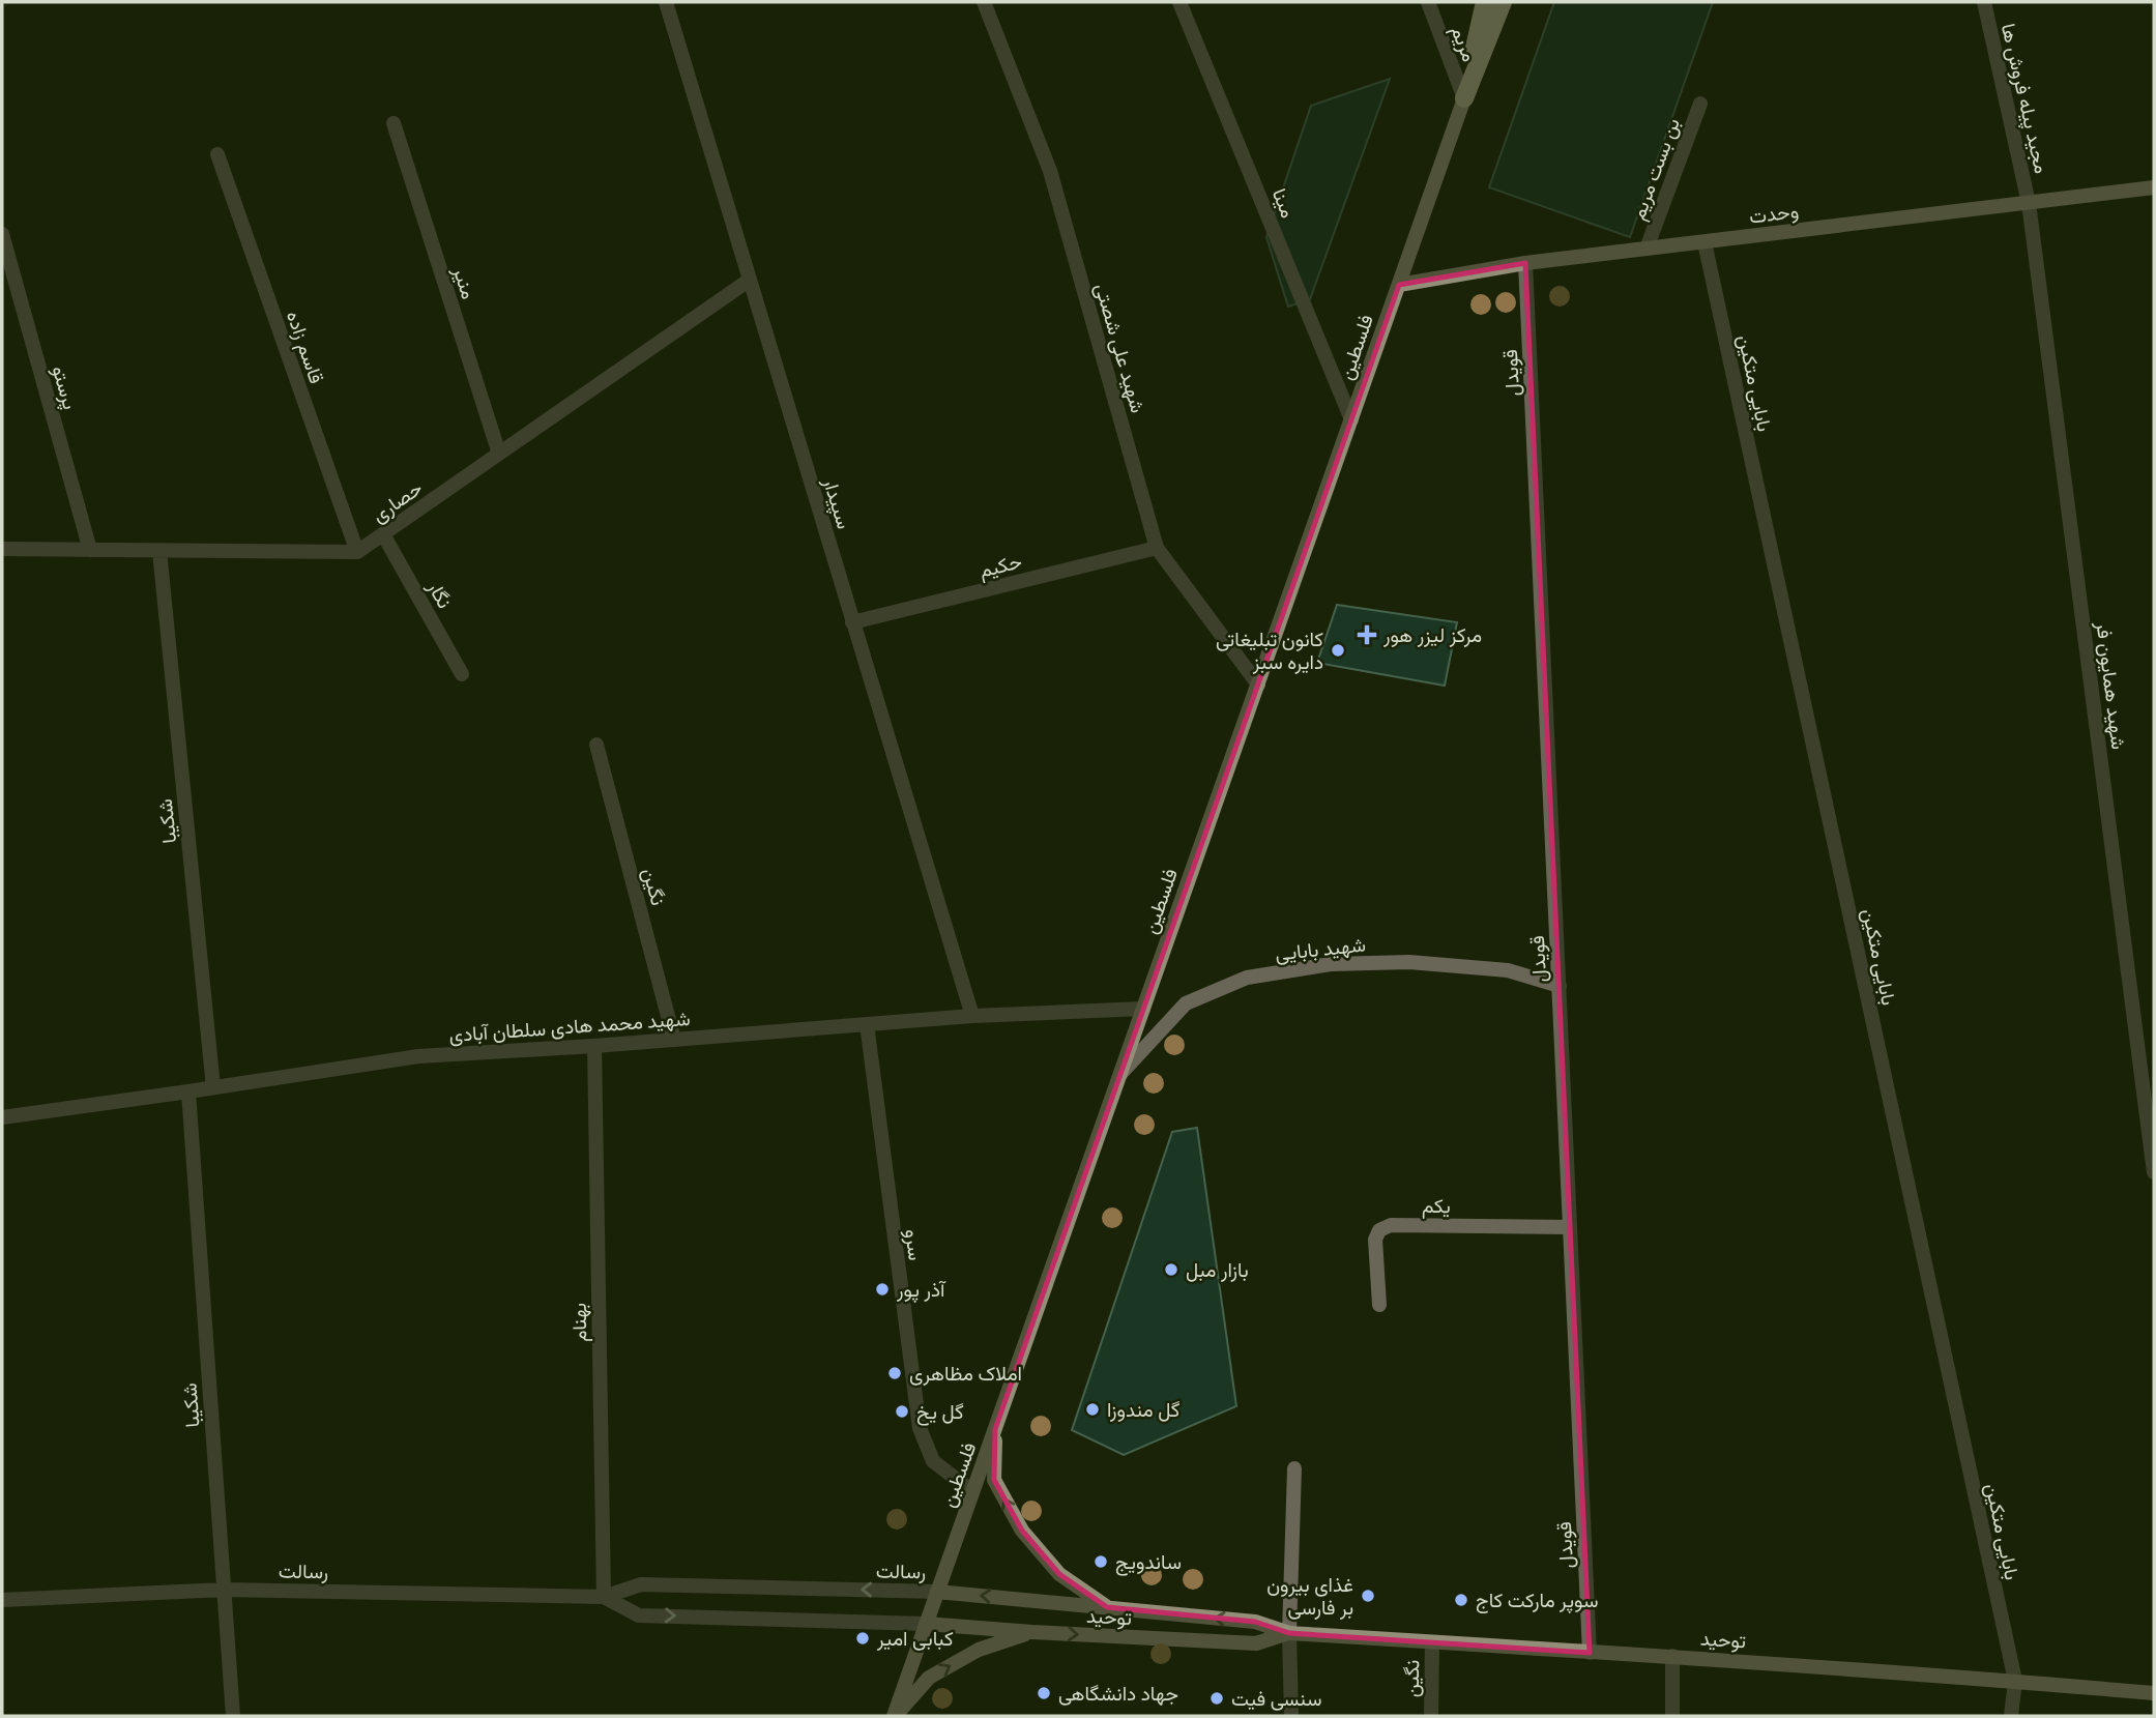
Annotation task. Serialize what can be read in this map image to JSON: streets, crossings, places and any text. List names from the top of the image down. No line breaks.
{"streets":{"street":["مریم","مجید پیله فروش ها","بن بست مریم","مینا","وحدت","منیر","قاسم زاده","فلسطین","شهید علی شصتی","قویدل","بابایی متکین","پرستو","حصاری","سپیدار","حکیم","نگار","شهید همایون فر","شکیبا","نگین","شهید بابایی","شهید محمد هادی سلطان آبادی","یکم","سرو","بهنام","رسالت","توحید"]},"crossings":[["مریم","فلسطین"],["مجید پیله فروش ها","وحدت"],["مجید پیله فروش ها","شهید همایون فر"],["بن بست مریم","وحدت"],["مینا","فلسطین"],["وحدت","فلسطین"],["وحدت","قویدل"],["وحدت","بابایی متکین"],["وحدت","شهید همایون فر"],["منیر","حصاری"],["قاسم زاده","حصاری"],["فلسطین","شهید علی شصتی"],["فلسطین","شهید بابایی"],["فلسطین","شهید محمد هادی سلطان آبادی"],["فلسطین","سرو"],["فلسطین","رسالت"],["فلسطین","توحید"],["شهید علی شصتی","حکیم"],["قویدل","شهید بابایی"],["قویدل","یکم"],["قویدل","توحید"],["بابایی متکین","توحید"],["حصاری","سپیدار"],["حصاری","نگار"],["سپیدار","حکیم"],["سپیدار","شهید محمد هادی سلطان آبادی"],["شکیبا","شهید محمد هادی سلطان آبادی"],["شکیبا","رسالت"],["نگین","شهید محمد هادی سلطان آبادی"],["نگین","توحید"],["شهید محمد هادی سلطان آبادی","سرو"],["شهید محمد هادی سلطان آبادی","بهنام"],["بهنام","رسالت"],["رسالت","توحید"]],"places":{"health":["مرکز لیزر هور"],"other":["کانون تبلیغاتی دایره سبز","بازار مبل","آذر پور","املاک مظاهری","گل مندوزا","گل یخ","ساندویج","غذای بیرون بر فارسی","سوپر مارکت کاج","کبابی امیر","جهاد دانشگاهی","سنسی فیت"]}}
